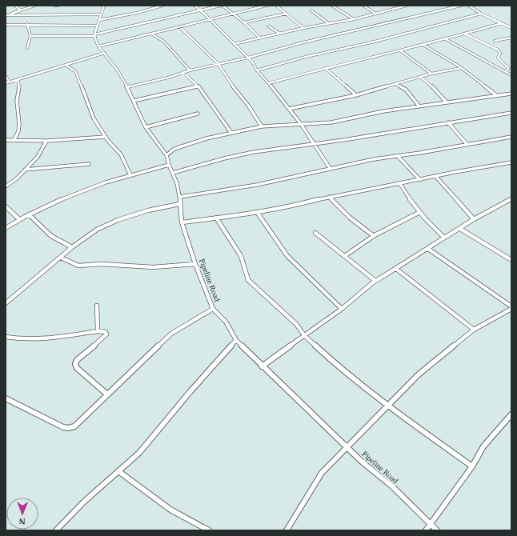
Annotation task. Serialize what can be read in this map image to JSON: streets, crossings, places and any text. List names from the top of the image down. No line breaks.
{"streets":{"street":["Pipeline Road"]},"north":"bottom"}
